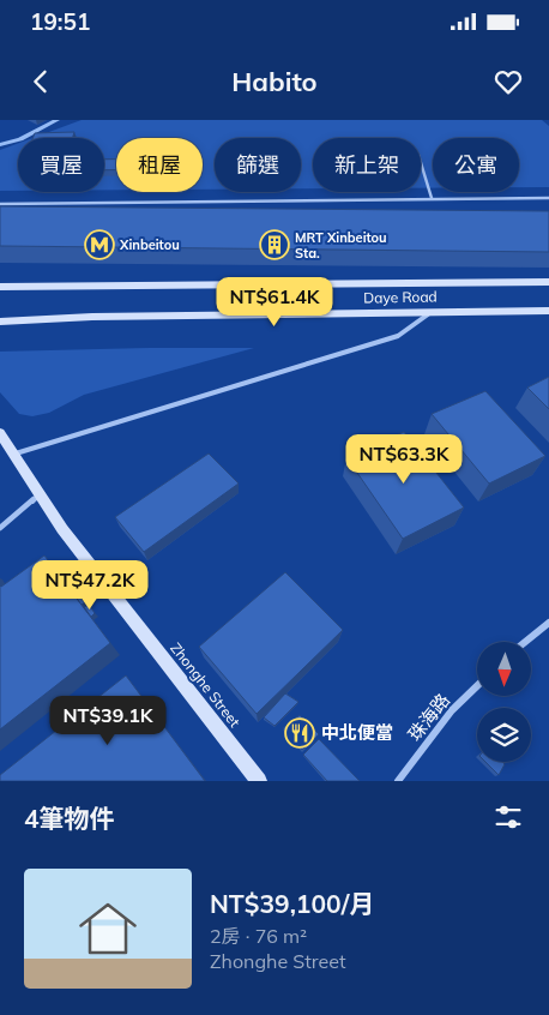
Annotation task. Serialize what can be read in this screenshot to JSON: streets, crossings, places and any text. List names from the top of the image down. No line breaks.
{"streets":{"main road":["Daye Road","Zhonghe Street"],"street":["珠海路"]},"places":{"metro station":["Xinbeitou"],"building":["MRT Xinbeitou Sta."],"restaurant":["中北便當"]},"north":"bottom","page":{"status":"19:51","header":"Habito","chip":["買屋","租屋","篩選","新上架","公寓"],"price":["NT$61.4K","NT$63.3K","NT$47.2K","NT$39.1K"],"heading":"4筆物件","list":[{"name":"NT$39,100/月","note":"2房 · 76 m² · Zhonghe Street"}]}}
